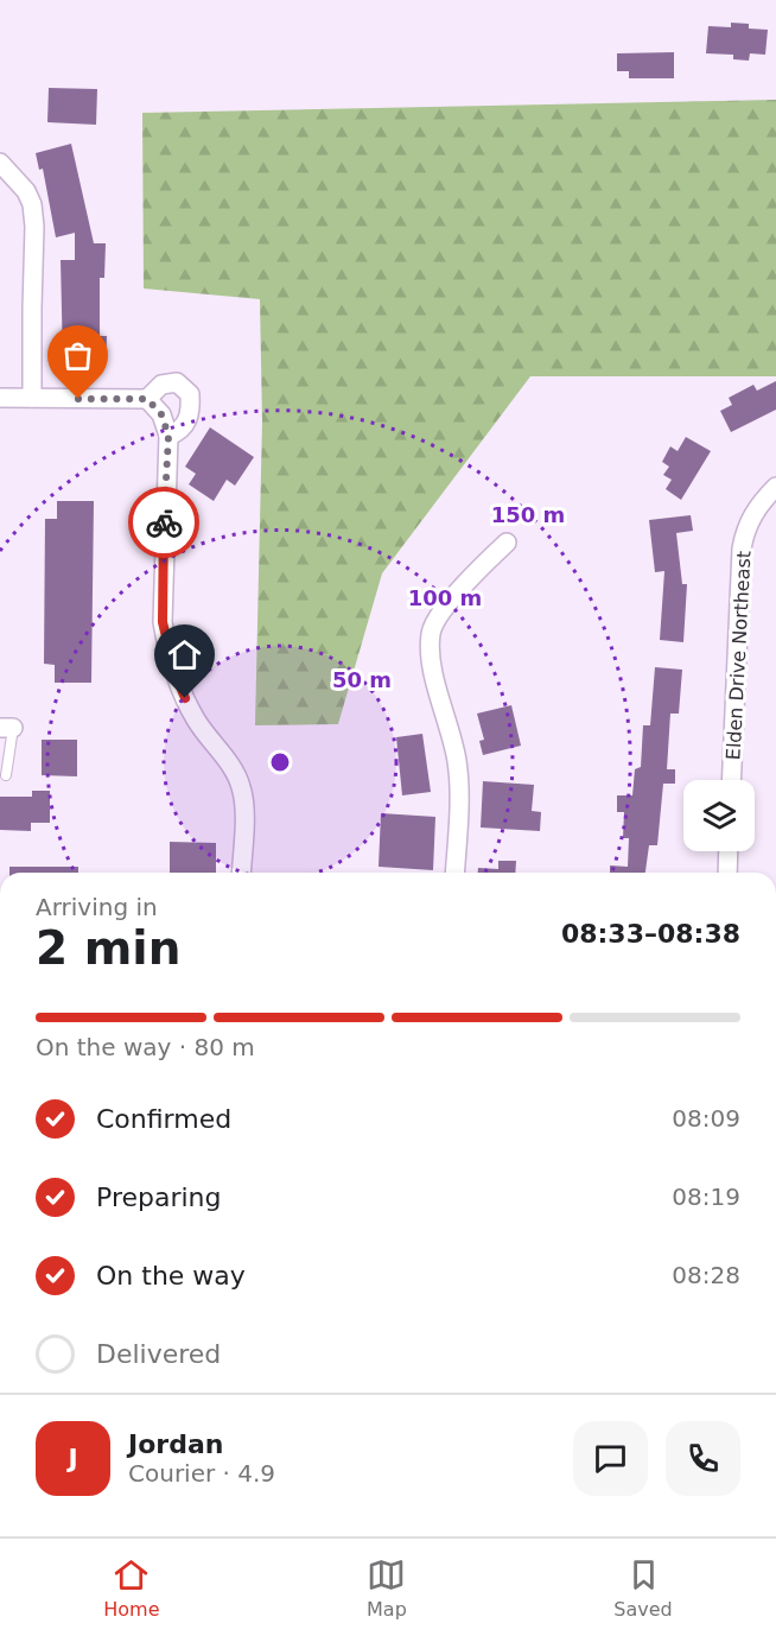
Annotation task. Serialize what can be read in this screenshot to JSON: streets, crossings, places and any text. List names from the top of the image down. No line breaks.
{"streets":{"street":["Elden Drive Northeast"]},"page":{"heading":["2 min","Arriving in","08:33–08:38"],"panel":["Jordan","Courier · 4.9"],"bar":"On the way · 80 m","list":[["Confirmed","08:09"],["Preparing","08:19"],["On the way","08:28"],"Delivered"],"round":"J","tabs":["Home","Map","Saved"]},"rings":["150 m","100 m","50 m"]}
